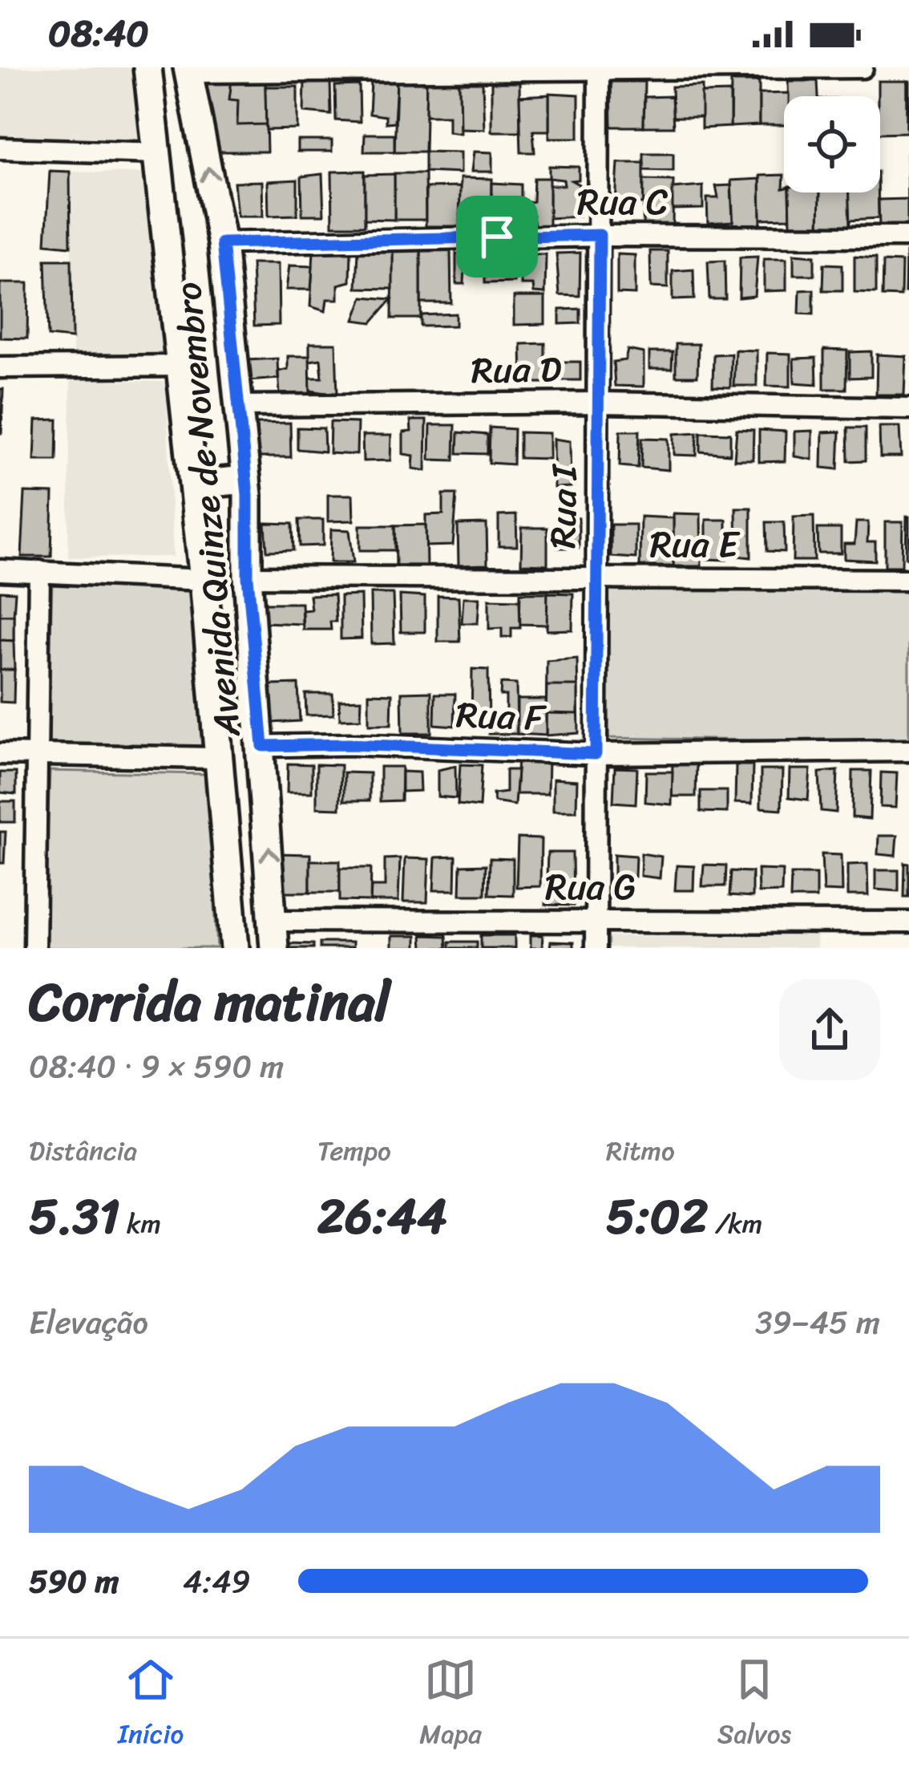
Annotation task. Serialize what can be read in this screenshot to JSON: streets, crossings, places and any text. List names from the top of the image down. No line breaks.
{"streets":{"main road":["Avenida Quinze de Novembro"],"street":["Rua C","Rua D","Rua I","Rua E","Rua F","Rua G"]},"crossings":[["Rua C","Rua I"],["Rua C","Avenida Quinze de Novembro"],["Rua D","Rua I"],["Rua D","Avenida Quinze de Novembro"],["Rua I","Rua E"],["Rua I","Rua F"],["Rua I","Rua G"],["Avenida Quinze de Novembro","Rua E"],["Avenida Quinze de Novembro","Rua F"],["Avenida Quinze de Novembro","Rua G"]],"page":{"status":"08:40","heading":["Corrida matinal","08:40 · 9 × 590 m"],"stats":[["Distância","5.31 km"],["Tempo","26:44"],["Ritmo","5:02 /km"]],"chart":["Elevação","39–45 m"],"list":[{"name":"590 m","note":"4:49"}],"tabs":["Início","Mapa","Salvos"]}}
